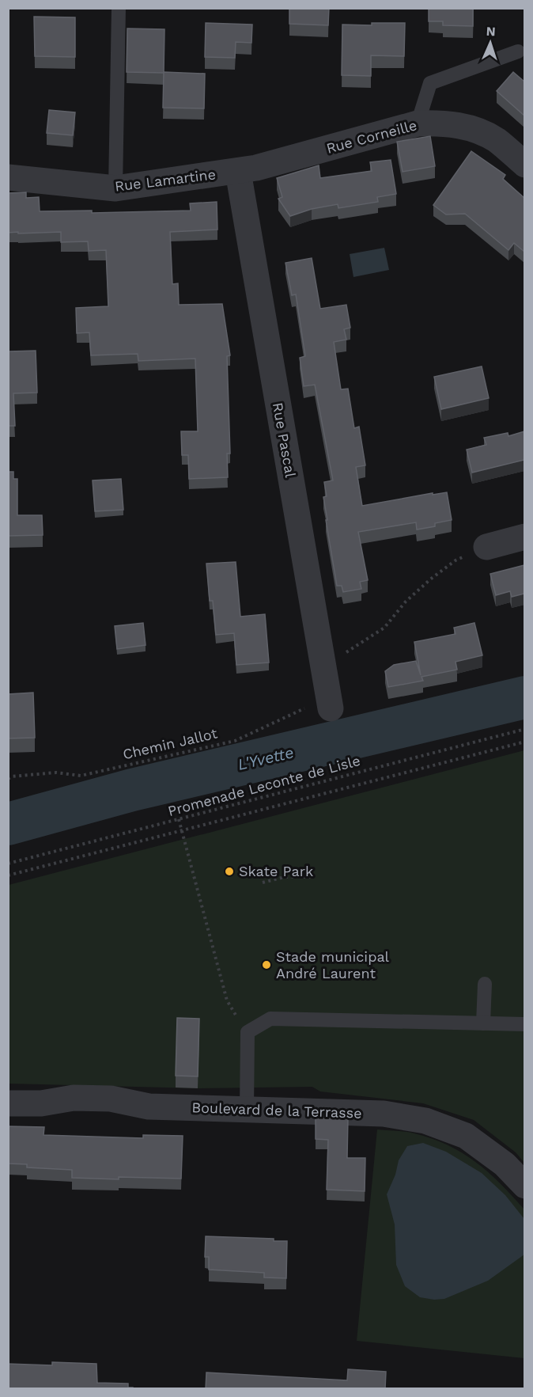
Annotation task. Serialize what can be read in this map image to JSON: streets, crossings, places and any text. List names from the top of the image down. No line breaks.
{"streets":{"street":["Rue Corneille","Rue Lamartine","Rue Pascal","Boulevard de la Terrasse"],"path":["Chemin Jallot","Promenade Leconte de Lisle"]},"crossings":[["Rue Corneille","Rue Lamartine"],["Rue Corneille","Rue Pascal"],["Rue Lamartine","Rue Pascal"],["Rue Pascal","Chemin Jallot"]],"water":["L'Yvette"],"places":["Skate Park","Stade municipal André Laurent"],"north":"top"}
